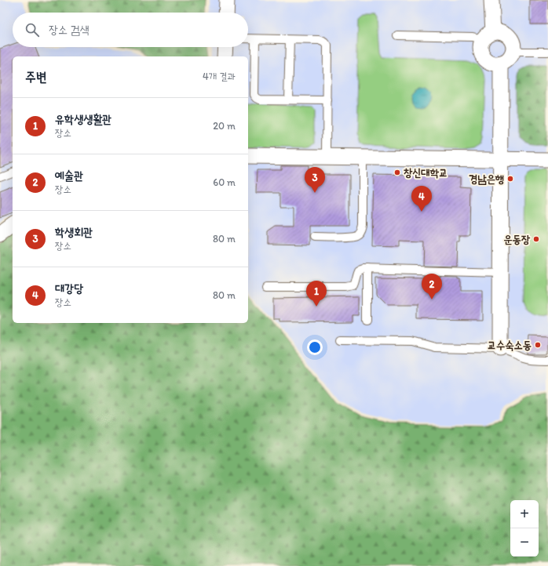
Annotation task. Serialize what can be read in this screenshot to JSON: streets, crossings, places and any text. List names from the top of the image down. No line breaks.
{"places":["창신대학교","경남은행","운동장","교수숙소동"],"page":{"search":"장소 검색","heading":["주변","4개 결과"],"list":[{"mark":"1","name":"유학생생활관","note":"장소","value":"20 m"},{"mark":"2","name":"예술관","note":"장소","value":"60 m"},{"mark":"3","name":"학생회관","note":"장소","value":"80 m"},{"mark":"4","name":"대강당","note":"장소","value":"80 m"}],"pins":["3","4","2","1"],"map_buttons":["+","−"]}}
